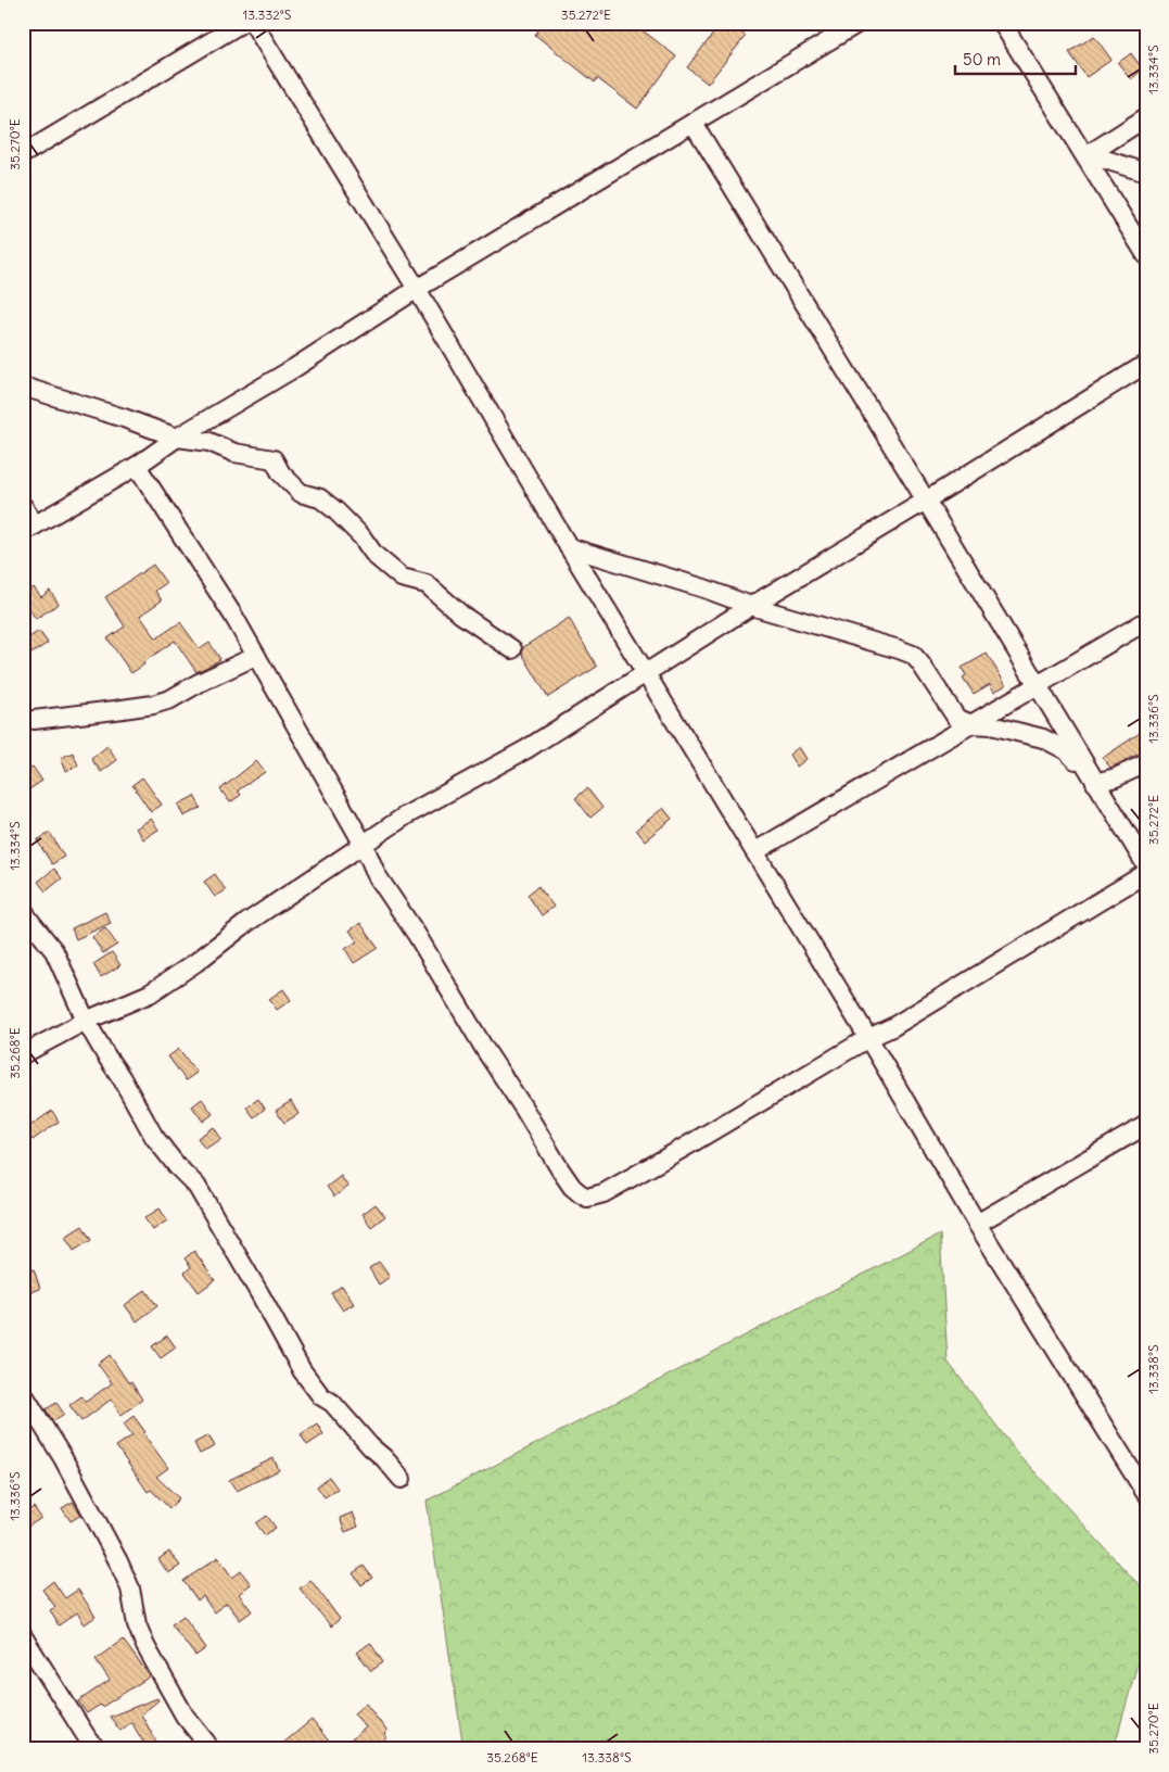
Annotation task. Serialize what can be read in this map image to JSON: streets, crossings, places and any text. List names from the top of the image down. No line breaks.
{"scale_bar":"50 m","coordinates":["13.332°S","35.272°E","13.334°S","35.270°E","13.336°S","35.268°E","13.338°S"]}
